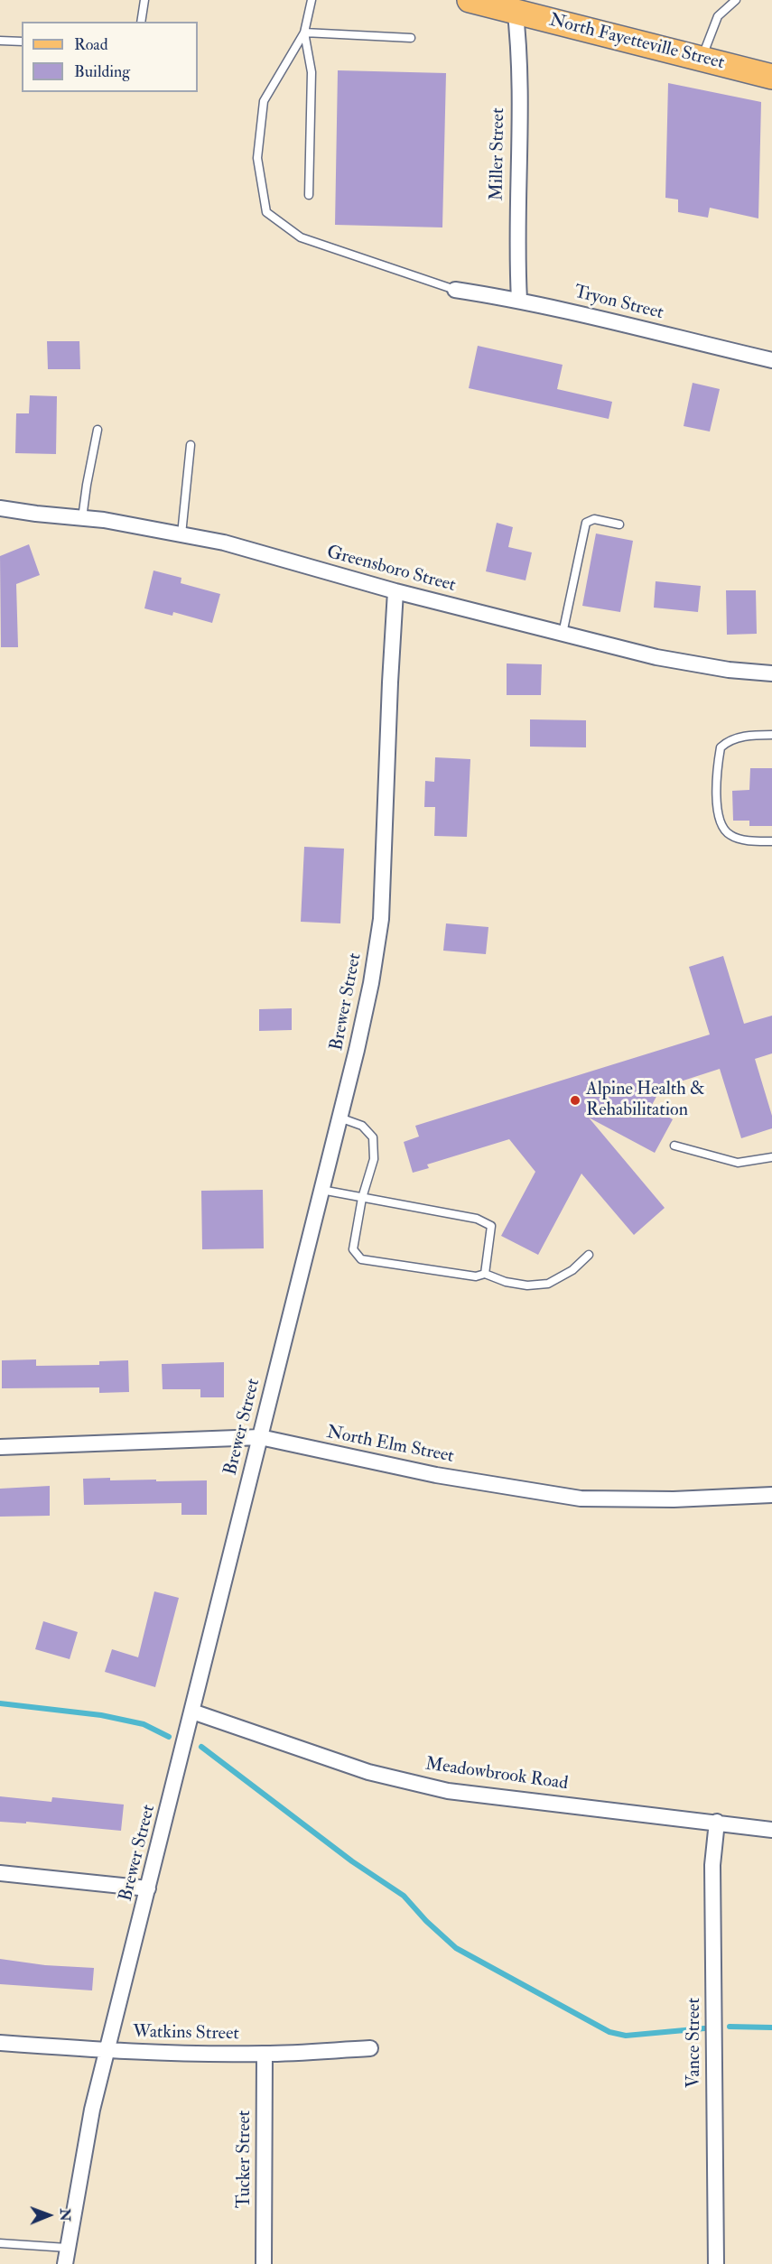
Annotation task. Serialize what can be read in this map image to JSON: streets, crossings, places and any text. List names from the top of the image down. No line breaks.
{"streets":{"main road":["North Fayetteville Street"],"street":["Miller Street","Tryon Street","Greensboro Street","Brewer Street","North Elm Street","Meadowbrook Road","Watkins Street","Vance Street","Tucker Street"]},"crossings":[["North Fayetteville Street","Miller Street"],["Miller Street","Tryon Street"],["Greensboro Street","Brewer Street"],["Brewer Street","North Elm Street"],["Brewer Street","Meadowbrook Road"],["Brewer Street","Watkins Street"],["Meadowbrook Road","Vance Street"],["Watkins Street","Tucker Street"]],"places":["Alpine Health & Rehabilitation"],"legend":["Road","Building"],"north":"right"}
